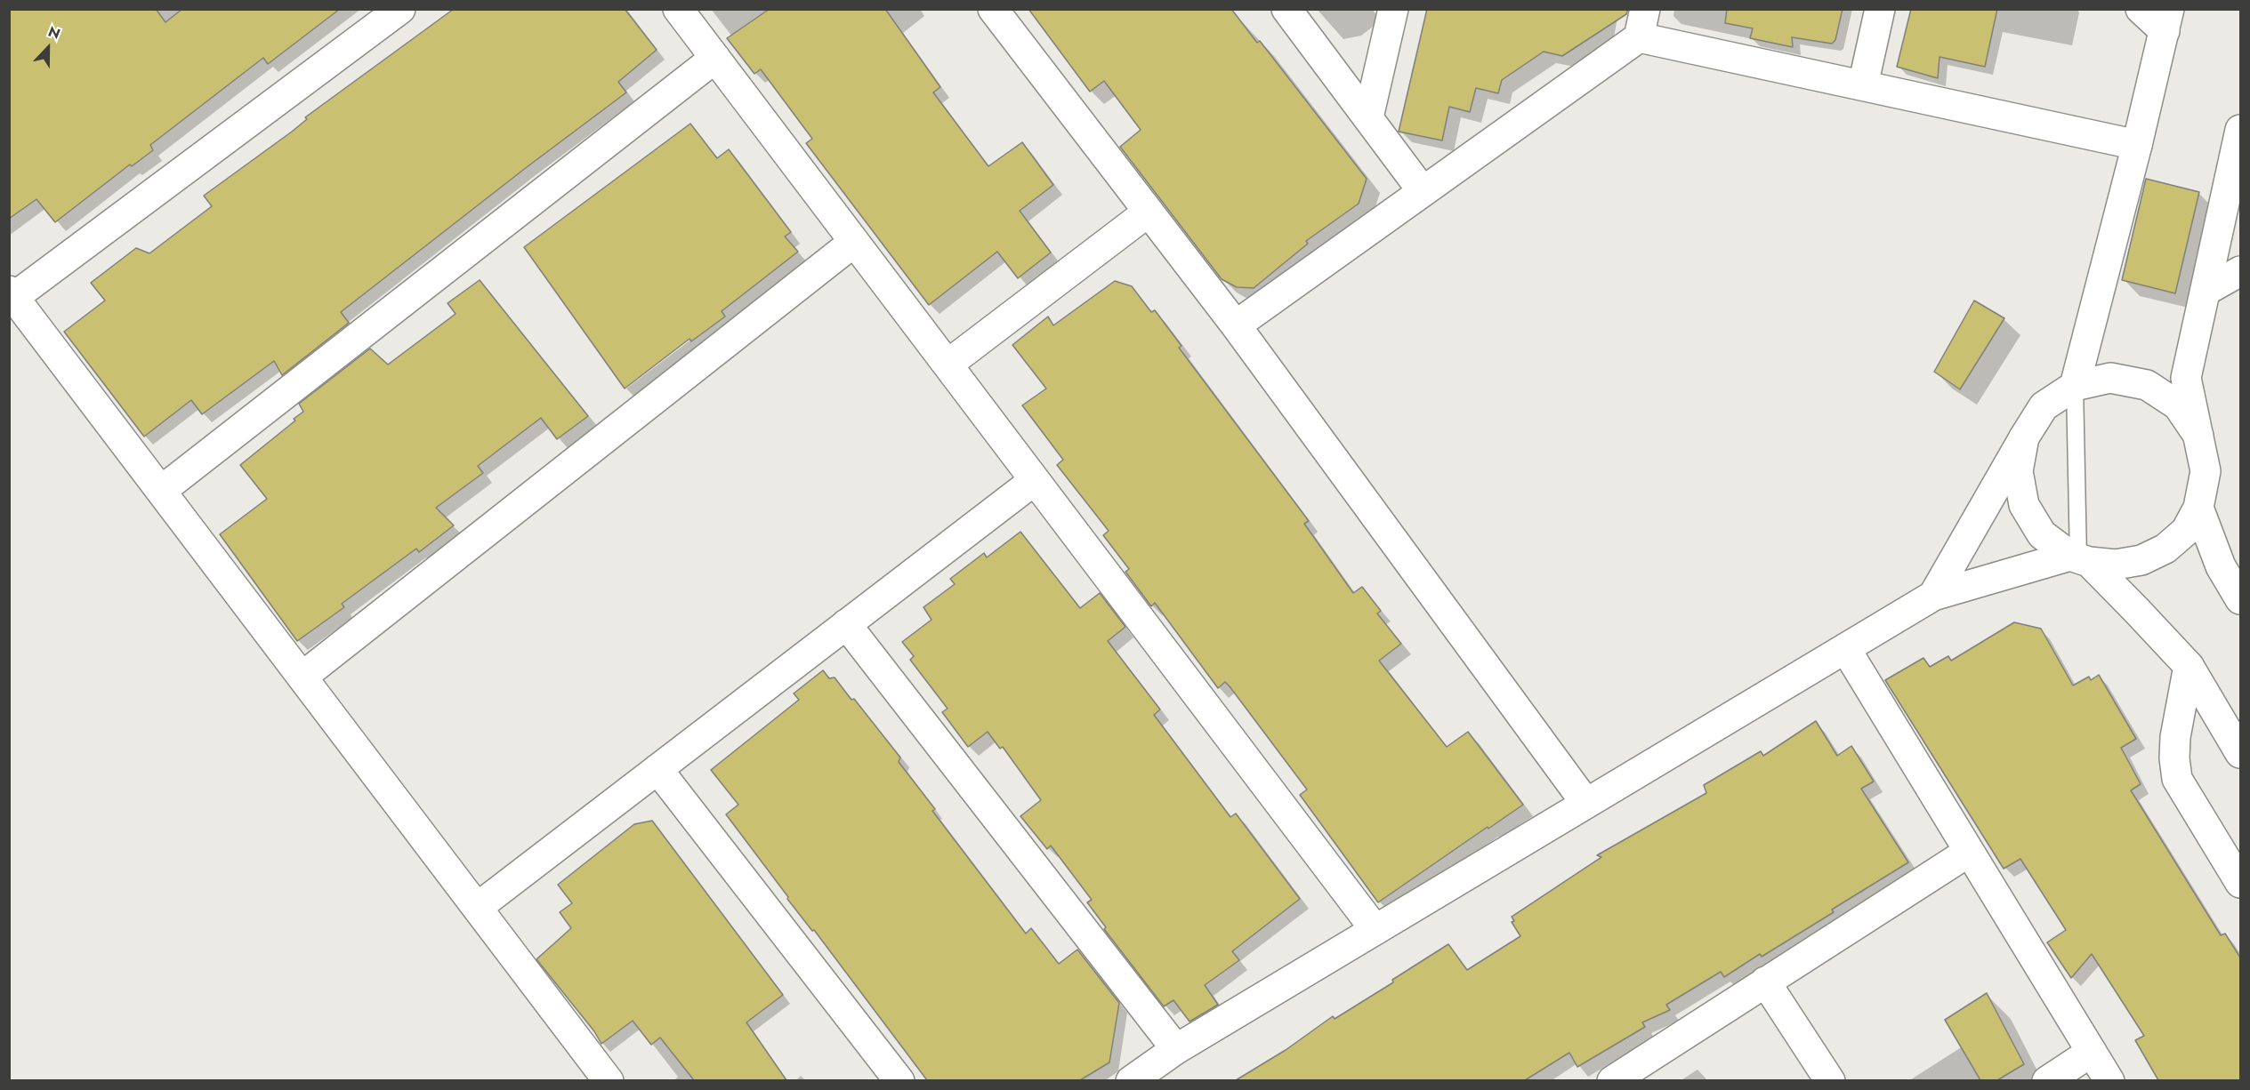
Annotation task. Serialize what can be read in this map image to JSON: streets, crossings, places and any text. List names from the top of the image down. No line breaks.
{"north":"top"}
